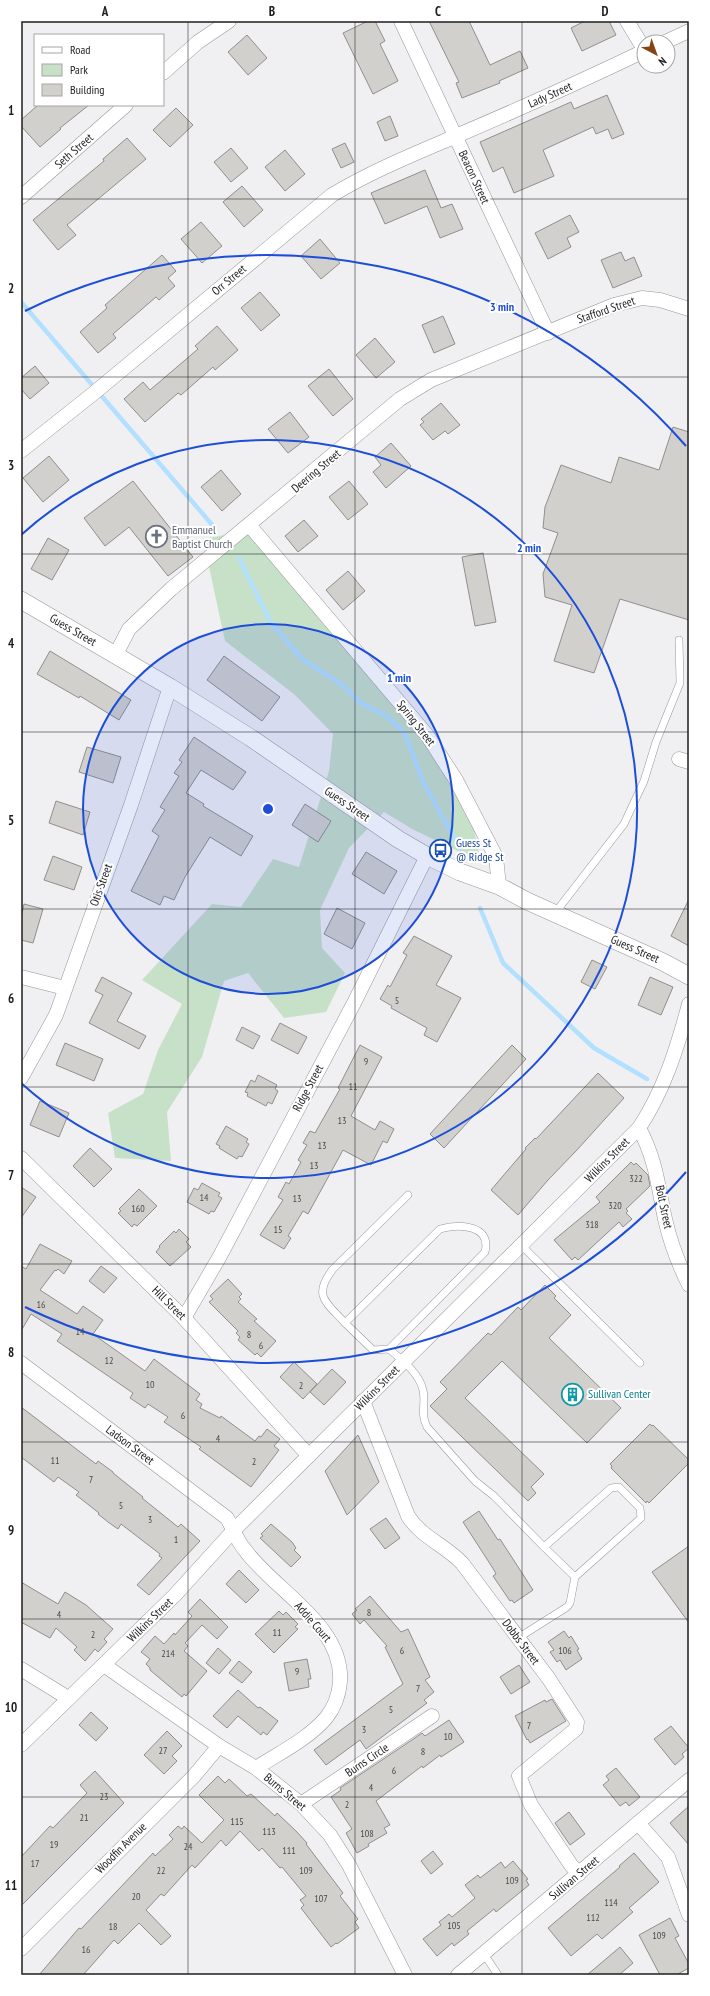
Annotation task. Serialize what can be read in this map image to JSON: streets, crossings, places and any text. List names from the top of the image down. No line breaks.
{"streets":{"street":["Lady Street","Seth Street","Beacon Street","Orr Street","Stafford Street","Deering Street","Guess Street","Spring Street","Otis Street","Ridge Street","Wilkins Street","Bolt Street","Hill Street","Ladson Street","Addie Court","Dobbs Street","Burns Circle","Burns Street","Woodfin Avenue","Sullivan Street"]},"crossings":[["Lady Street","Beacon Street"],["Lady Street","Orr Street"],["Beacon Street","Orr Street"],["Beacon Street","Stafford Street"],["Beacon Street","Deering Street"],["Stafford Street","Deering Street"],["Deering Street","Guess Street"],["Deering Street","Spring Street"],["Guess Street","Spring Street"],["Guess Street","Otis Street"],["Guess Street","Ridge Street"],["Ridge Street","Hill Street"],["Wilkins Street","Bolt Street"],["Wilkins Street","Hill Street"],["Wilkins Street","Ladson Street"],["Wilkins Street","Addie Court"],["Wilkins Street","Dobbs Street"],["Wilkins Street","Burns Street"],["Ladson Street","Addie Court"],["Addie Court","Burns Street"],["Dobbs Street","Sullivan Street"],["Burns Circle","Burns Street"],["Burns Street","Woodfin Avenue"]],"places":{"church":["Emmanuel Baptist Church"],"bus stop":["Guess St @ Ridge St"],"building":["Sullivan Center"]},"house_numbers":["5","9","11","13","13","13","322","14","13","320","160","318","15","16","14","8","6","12","10","2","6","4","11","2","7","5","3","1","8","4","11","2","6","106","214","9","7","5","7","3","10","27","8","6","4","23","2","21","115","113","108","19","24","111","17","22","109","109","20","107","114","112","105","18","109","16"],"legend":["Road","Park","Building"],"north":"bottom right","grid":{"columns":["A","B","C","D"],"rows":["1","2","3","4","5","6","7","8","9","10","11"]},"rings":["3 min","2 min","1 min"]}
